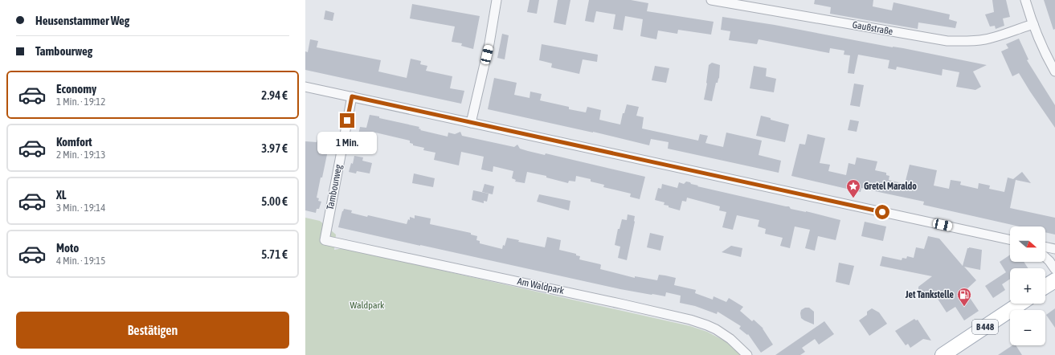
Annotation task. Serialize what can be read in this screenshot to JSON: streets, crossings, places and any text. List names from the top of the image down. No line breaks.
{"streets":{"main road":["B 448"],"street":["Gaußstraße","Tambourweg","Am Waldpark"]},"crossings":[["Tambourweg","Am Waldpark"]],"parks":["Waldpark"],"places":{"place":["Gretel Maraldo"],"fuel station":["Jet Tankstelle"]},"north":"right","page":{"banner":["Heusenstammer Weg","Tambourweg"],"list":[{"name":"Economy","note":"1 Min. · 19:12","value":"2.94 €"},{"name":"Komfort","note":"2 Min. · 19:13","value":"3.97 €"},{"name":"XL","note":"3 Min. · 19:14","value":"5.00 €"},{"name":"Moto","note":"4 Min. · 19:15","value":"5.71 €"}],"bubble":"1 Min.","map_buttons":["+","−"],"buttons":"Bestätigen"}}
